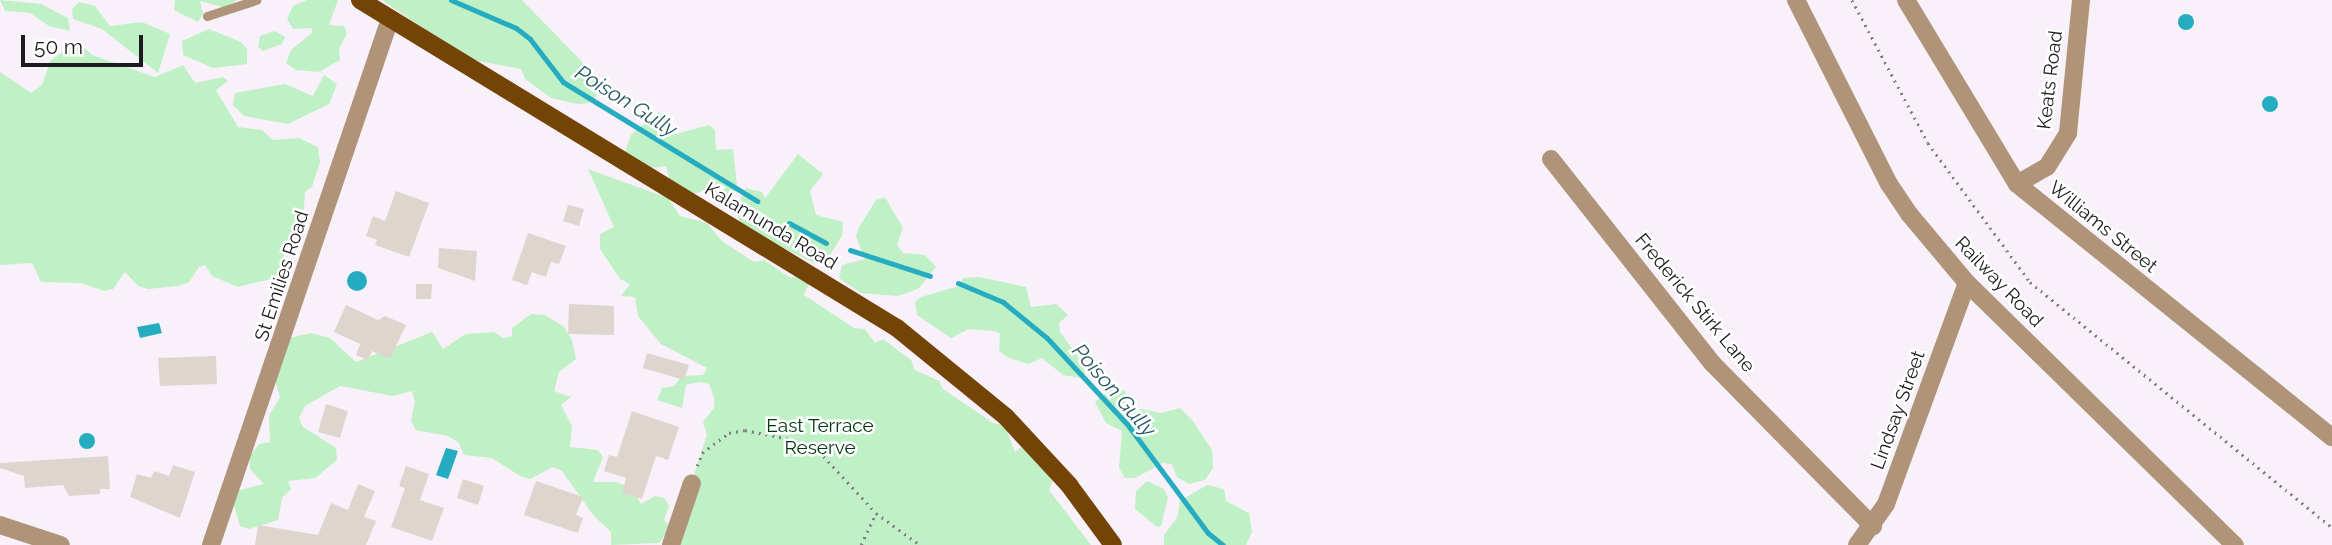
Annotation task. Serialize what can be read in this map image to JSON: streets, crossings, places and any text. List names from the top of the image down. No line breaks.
{"streets":{"main road":["Kalamunda Road"],"street":["Keats Road","Williams Street","St Emilies Road","Railway Road","Frederick Stirk Lane","Lindsay Street"]},"crossings":[["Keats Road","Williams Street"],["Kalamunda Road","St Emilies Road"],["Railway Road","Lindsay Street"],["Frederick Stirk Lane","Lindsay Street"]],"water":["Poison Gully"],"parks":["East Terrace Reserve"],"scale_bar":"50 m"}
